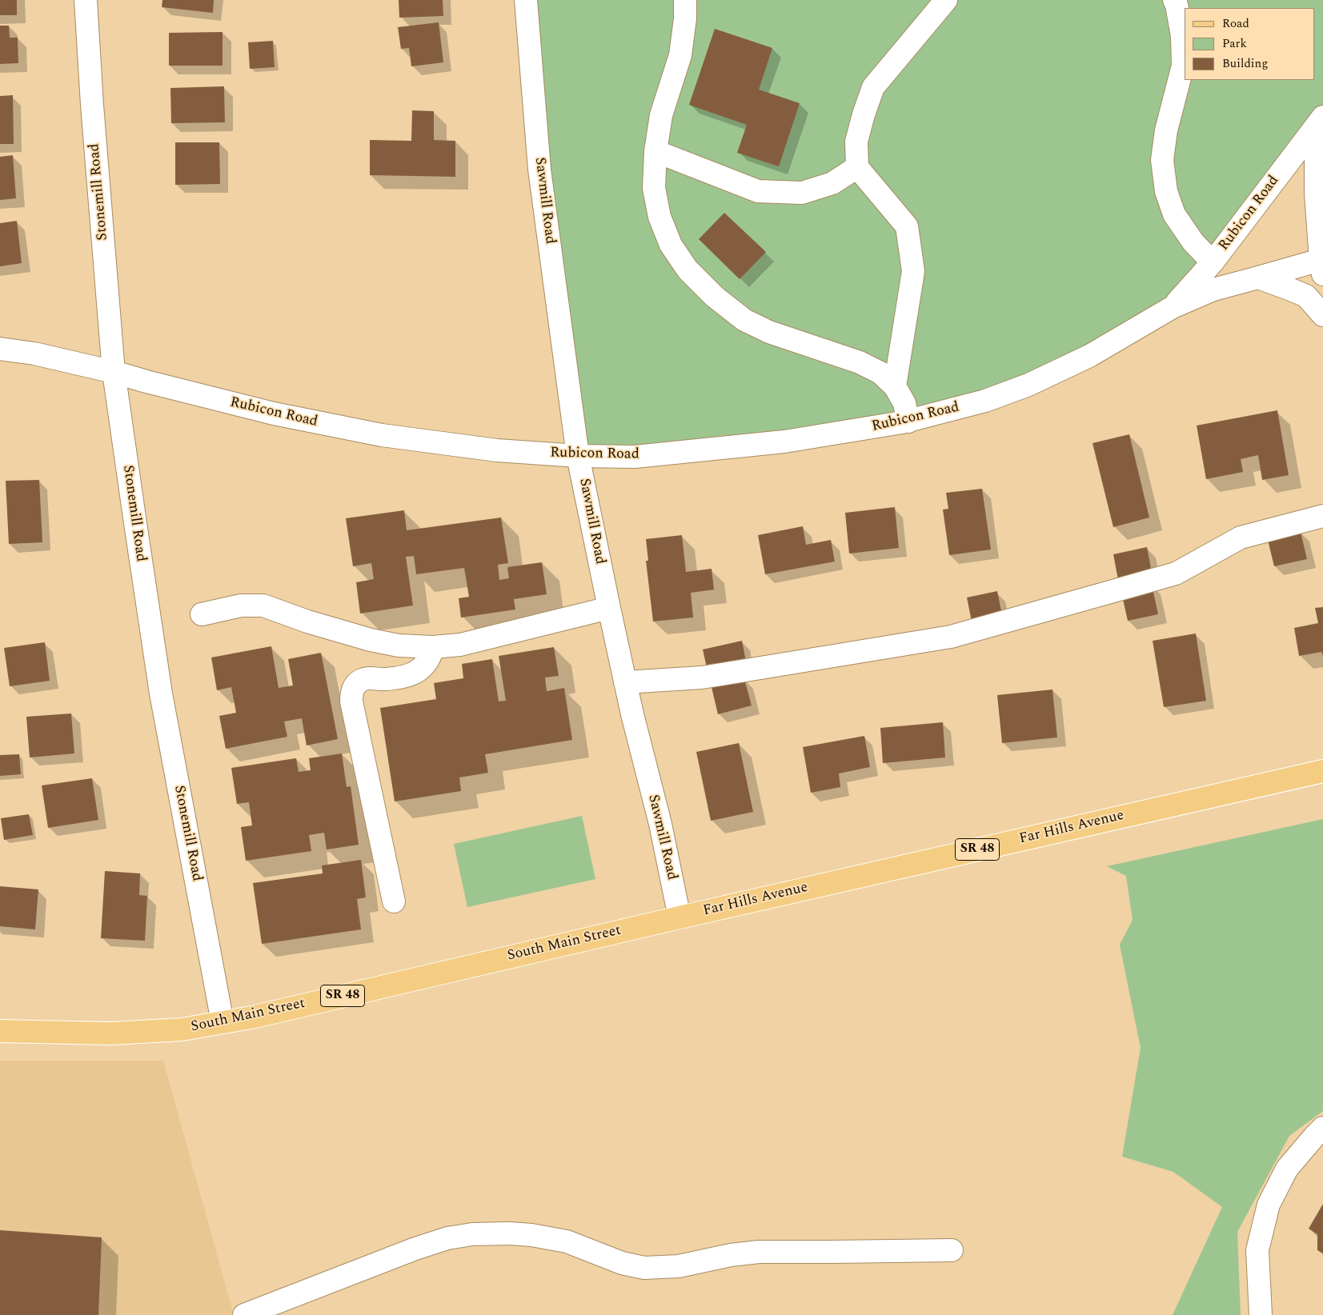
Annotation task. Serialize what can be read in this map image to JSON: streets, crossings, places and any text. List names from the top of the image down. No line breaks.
{"streets":{"main road":["Far Hills Avenue","SR 48","South Main Street"],"street":["Stonemill Road","Sawmill Road","Rubicon Road"]},"crossings":[["Stonemill Road","Rubicon Road"],["Stonemill Road","South Main Street"],["Sawmill Road","Rubicon Road"],["Sawmill Road","Far Hills Avenue"],["Sawmill Road","South Main Street"],["Far Hills Avenue","South Main Street"]],"legend":["Road","Park","Building"]}
